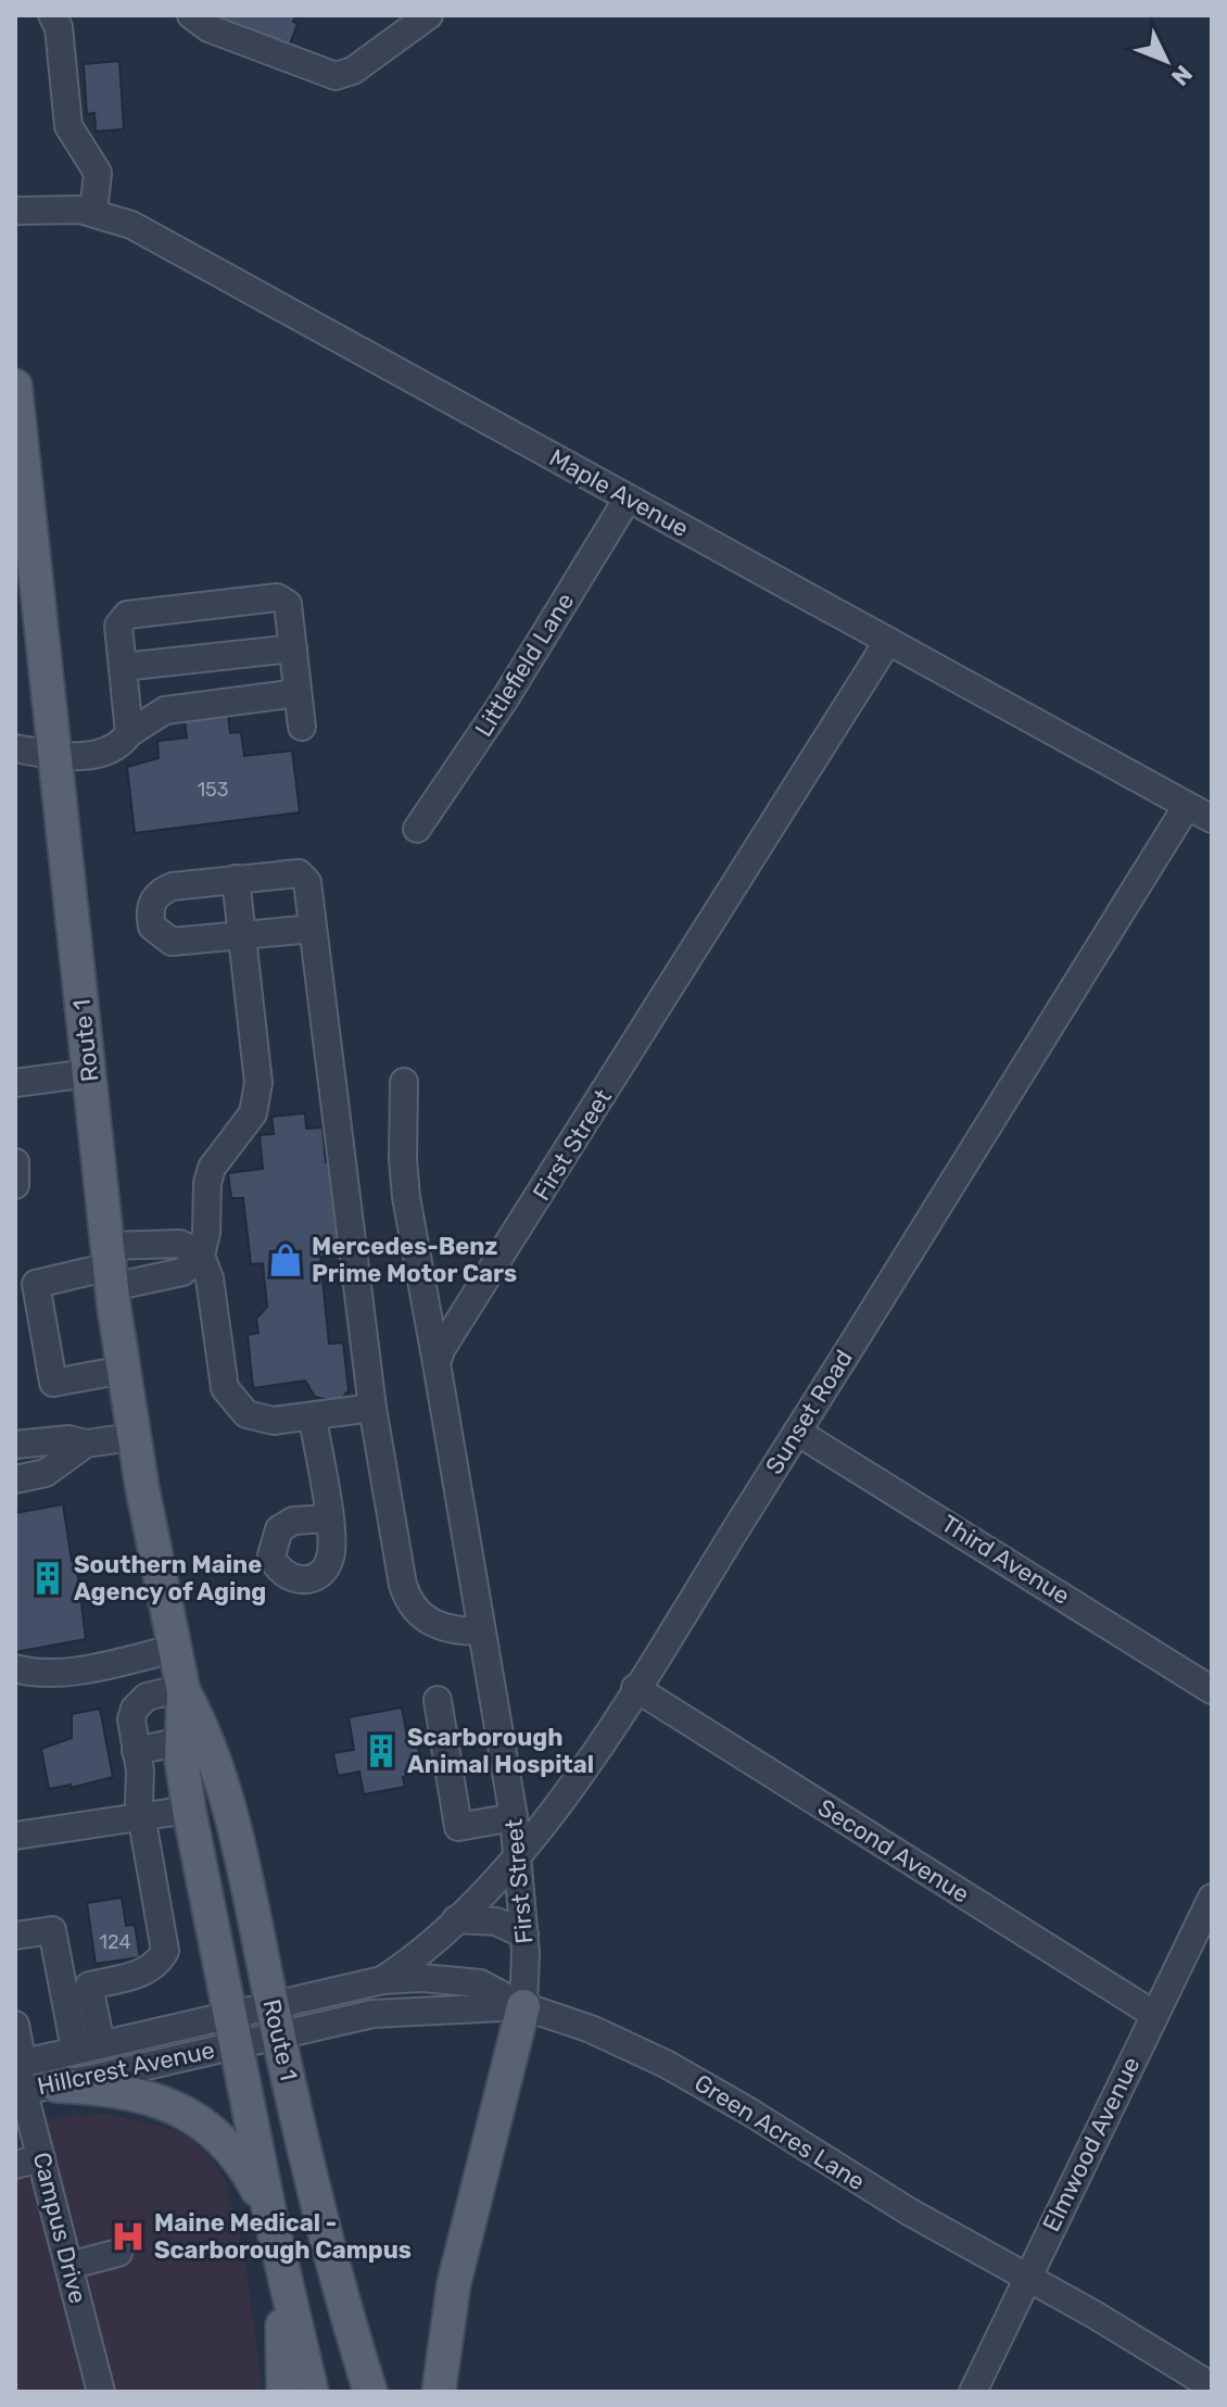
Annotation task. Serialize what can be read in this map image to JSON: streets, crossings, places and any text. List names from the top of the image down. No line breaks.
{"streets":{"main road":["Route 1"],"street":["Maple Avenue","Littlefield Lane","First Street","Sunset Road","Third Avenue","Second Avenue","Hillcrest Avenue","Green Acres Lane","Elmwood Avenue","Campus Drive"]},"crossings":[["Maple Avenue","Littlefield Lane"],["Maple Avenue","First Street"],["Maple Avenue","Sunset Road"],["Route 1","Hillcrest Avenue"],["Route 1","Green Acres Lane"],["First Street","Sunset Road"],["First Street","Green Acres Lane"],["Sunset Road","Third Avenue"],["Sunset Road","Second Avenue"],["Sunset Road","Green Acres Lane"],["Second Avenue","Elmwood Avenue"],["Hillcrest Avenue","Green Acres Lane"],["Hillcrest Avenue","Campus Drive"],["Green Acres Lane","Elmwood Avenue"]],"places":{"shop":["Mercedes-Benz Prime Motor Cars"],"building":["Southern Maine Agency of Aging","Scarborough Animal Hospital"],"hospital":["Maine Medical - Scarborough Campus"]},"house_numbers":["153","124"],"north":"bottom right"}
